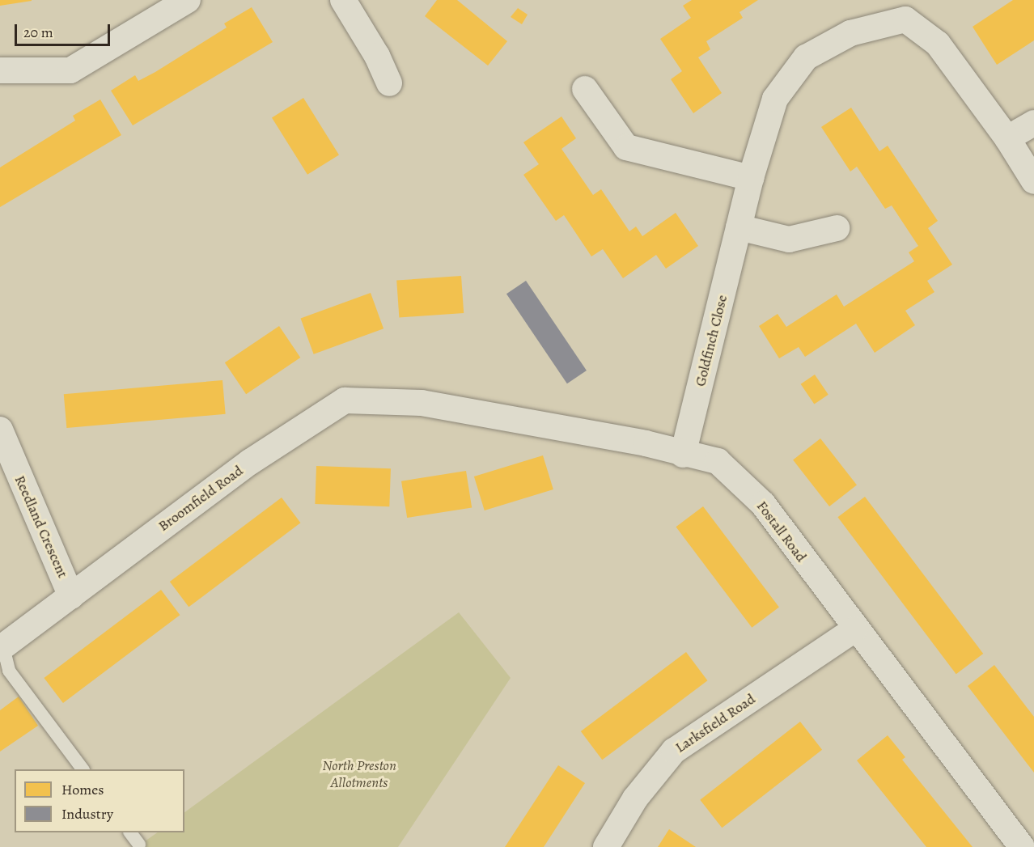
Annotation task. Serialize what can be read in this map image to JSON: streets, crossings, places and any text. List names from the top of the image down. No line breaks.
{"streets":{"street":["Goldfinch Close","Broomfield Road","Reedland Crescent","Fostall Road","Larksfield Road"]},"crossings":[["Goldfinch Close","Fostall Road"],["Broomfield Road","Reedland Crescent"],["Broomfield Road","Fostall Road"],["Fostall Road","Larksfield Road"]],"parks":["North Preston Allotments"],"legend":["Homes","Industry"],"scale_bar":"20 m"}
